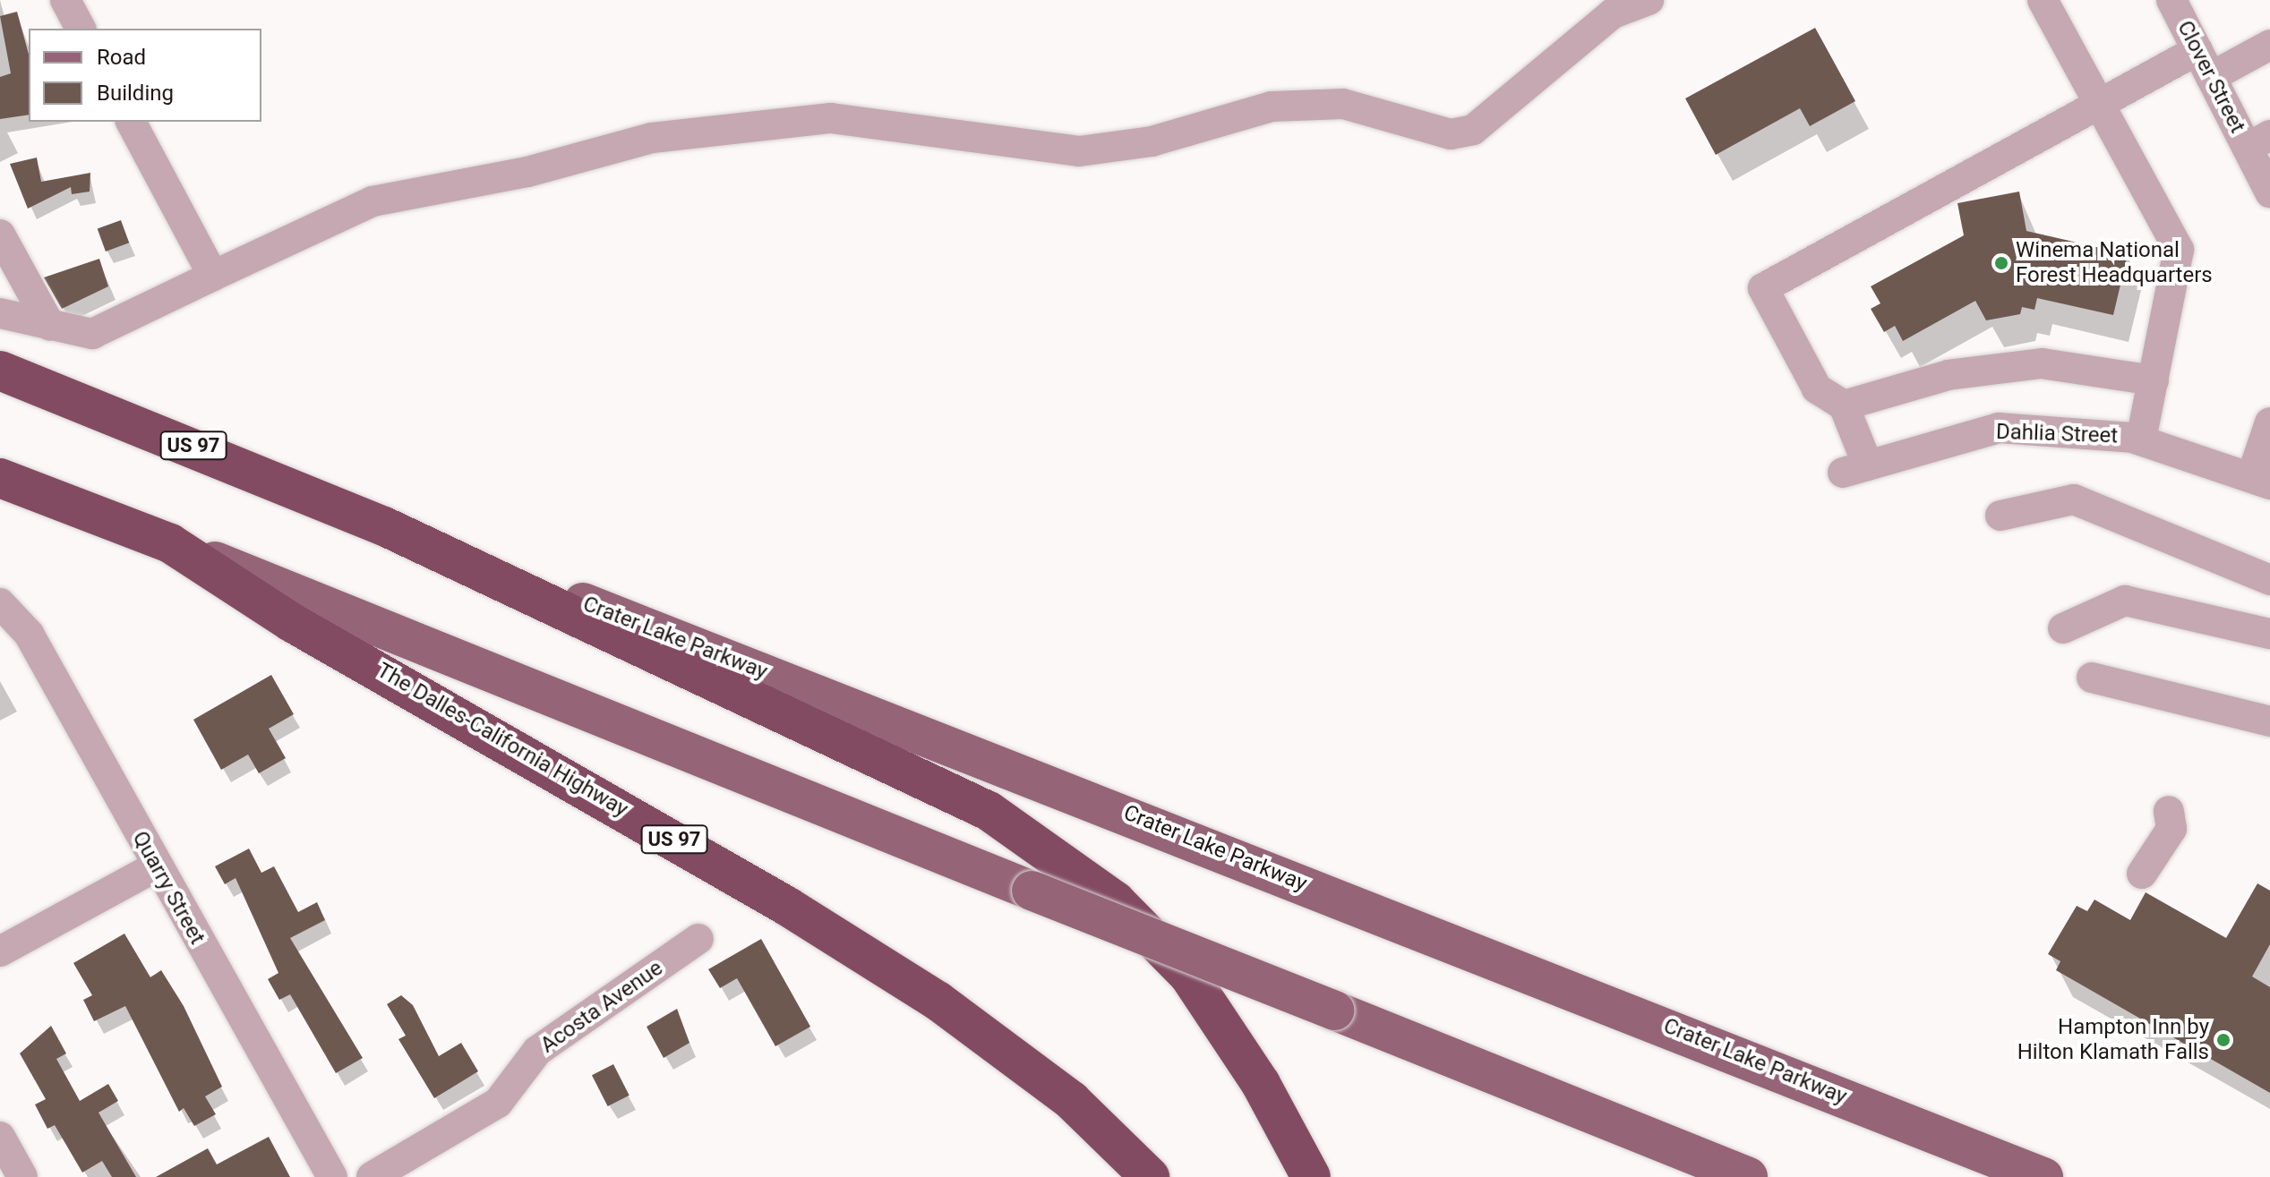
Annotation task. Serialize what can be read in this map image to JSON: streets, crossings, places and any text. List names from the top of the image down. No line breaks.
{"streets":{"highway":["US 97","The Dalles-California Highway"],"main road":["Crater Lake Parkway"],"street":["Clover Street","Dahlia Street","Quarry Street","Acosta Avenue"]},"crossings":[["US 97","Crater Lake Parkway"]],"places":["Winema National Forest Headquarters","Hampton Inn by Hilton Klamath Falls"],"legend":["Road","Building"]}
